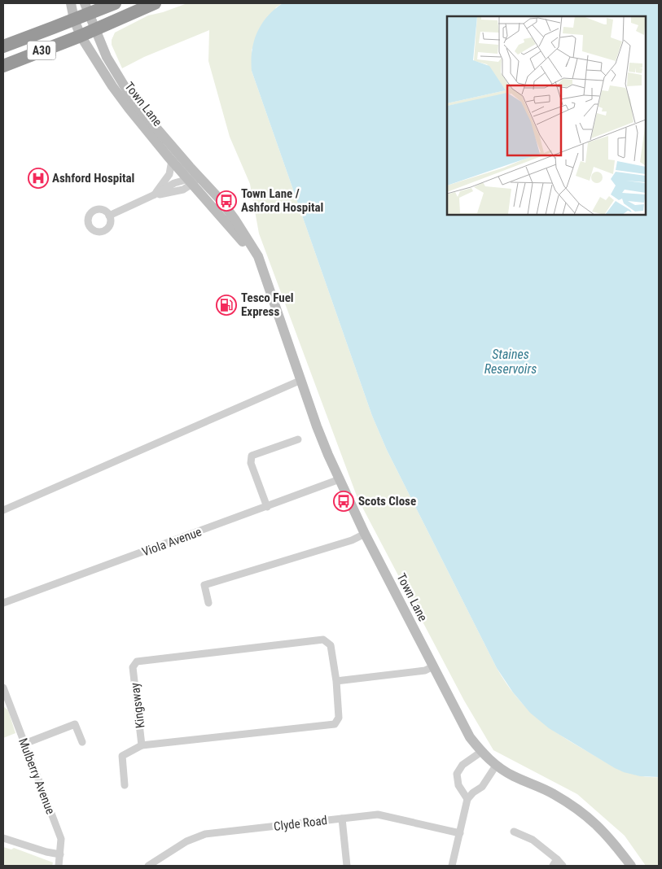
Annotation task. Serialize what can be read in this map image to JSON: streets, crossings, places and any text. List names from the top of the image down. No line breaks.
{"streets":{"highway":["A30"],"main road":["Town Lane"],"street":["Viola Avenue","Kingsway","Mulberry Avenue","Clyde Road"]},"crossings":[["A30","Town Lane"],["Town Lane","Viola Avenue"]],"water":["Staines Reservoirs"],"places":{"hospital":["Ashford Hospital"],"bus stop":["Town Lane / Ashford Hospital","Scots Close"],"fuel station":["Tesco Fuel Express"]}}
